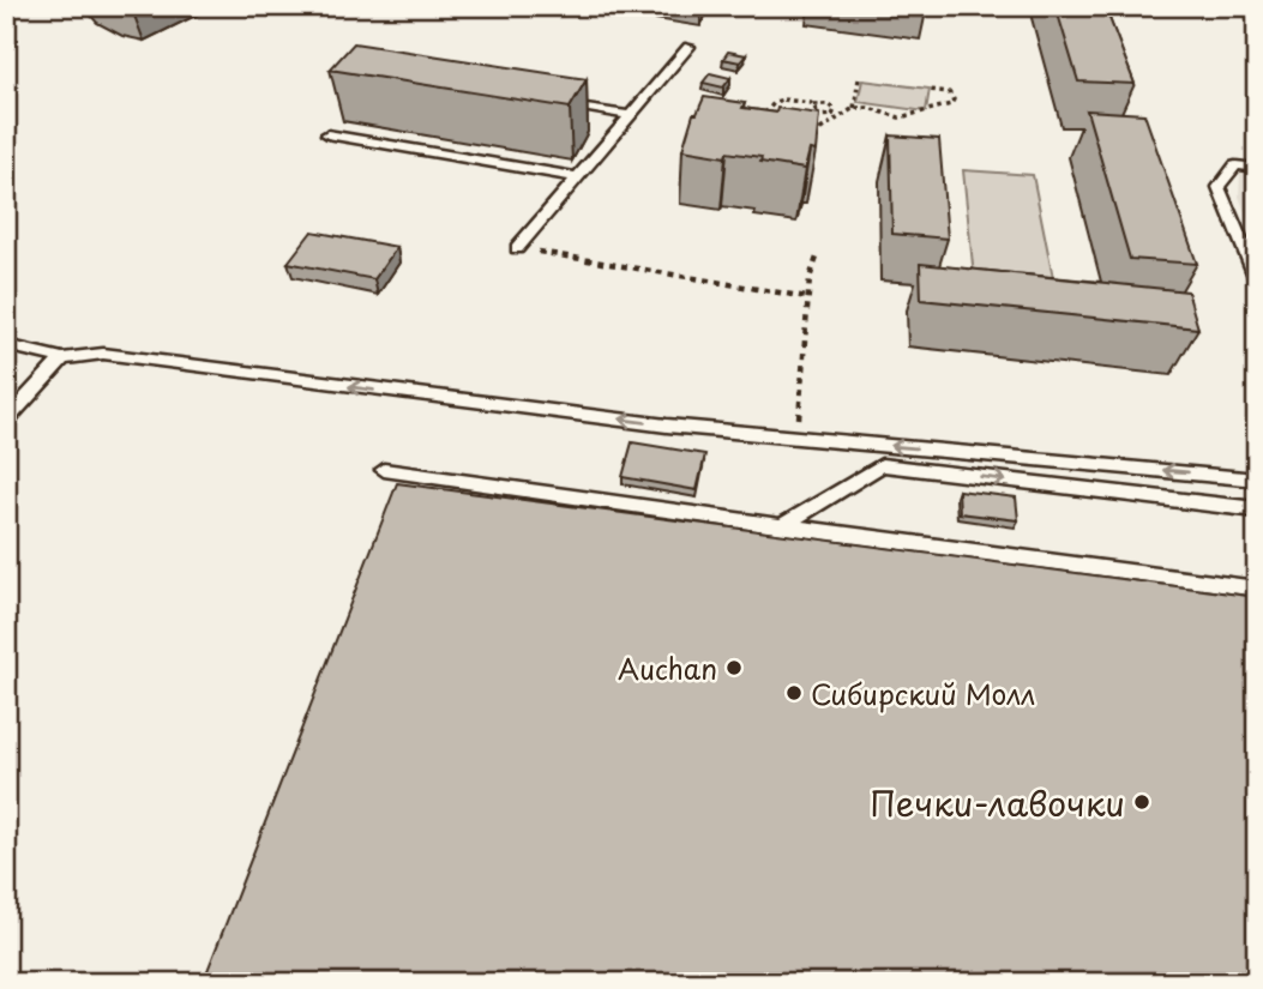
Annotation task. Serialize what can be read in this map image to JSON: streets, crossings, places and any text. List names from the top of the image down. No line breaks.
{"places":["Auchan","Сибирский Молл","Печки-лавочки"]}
